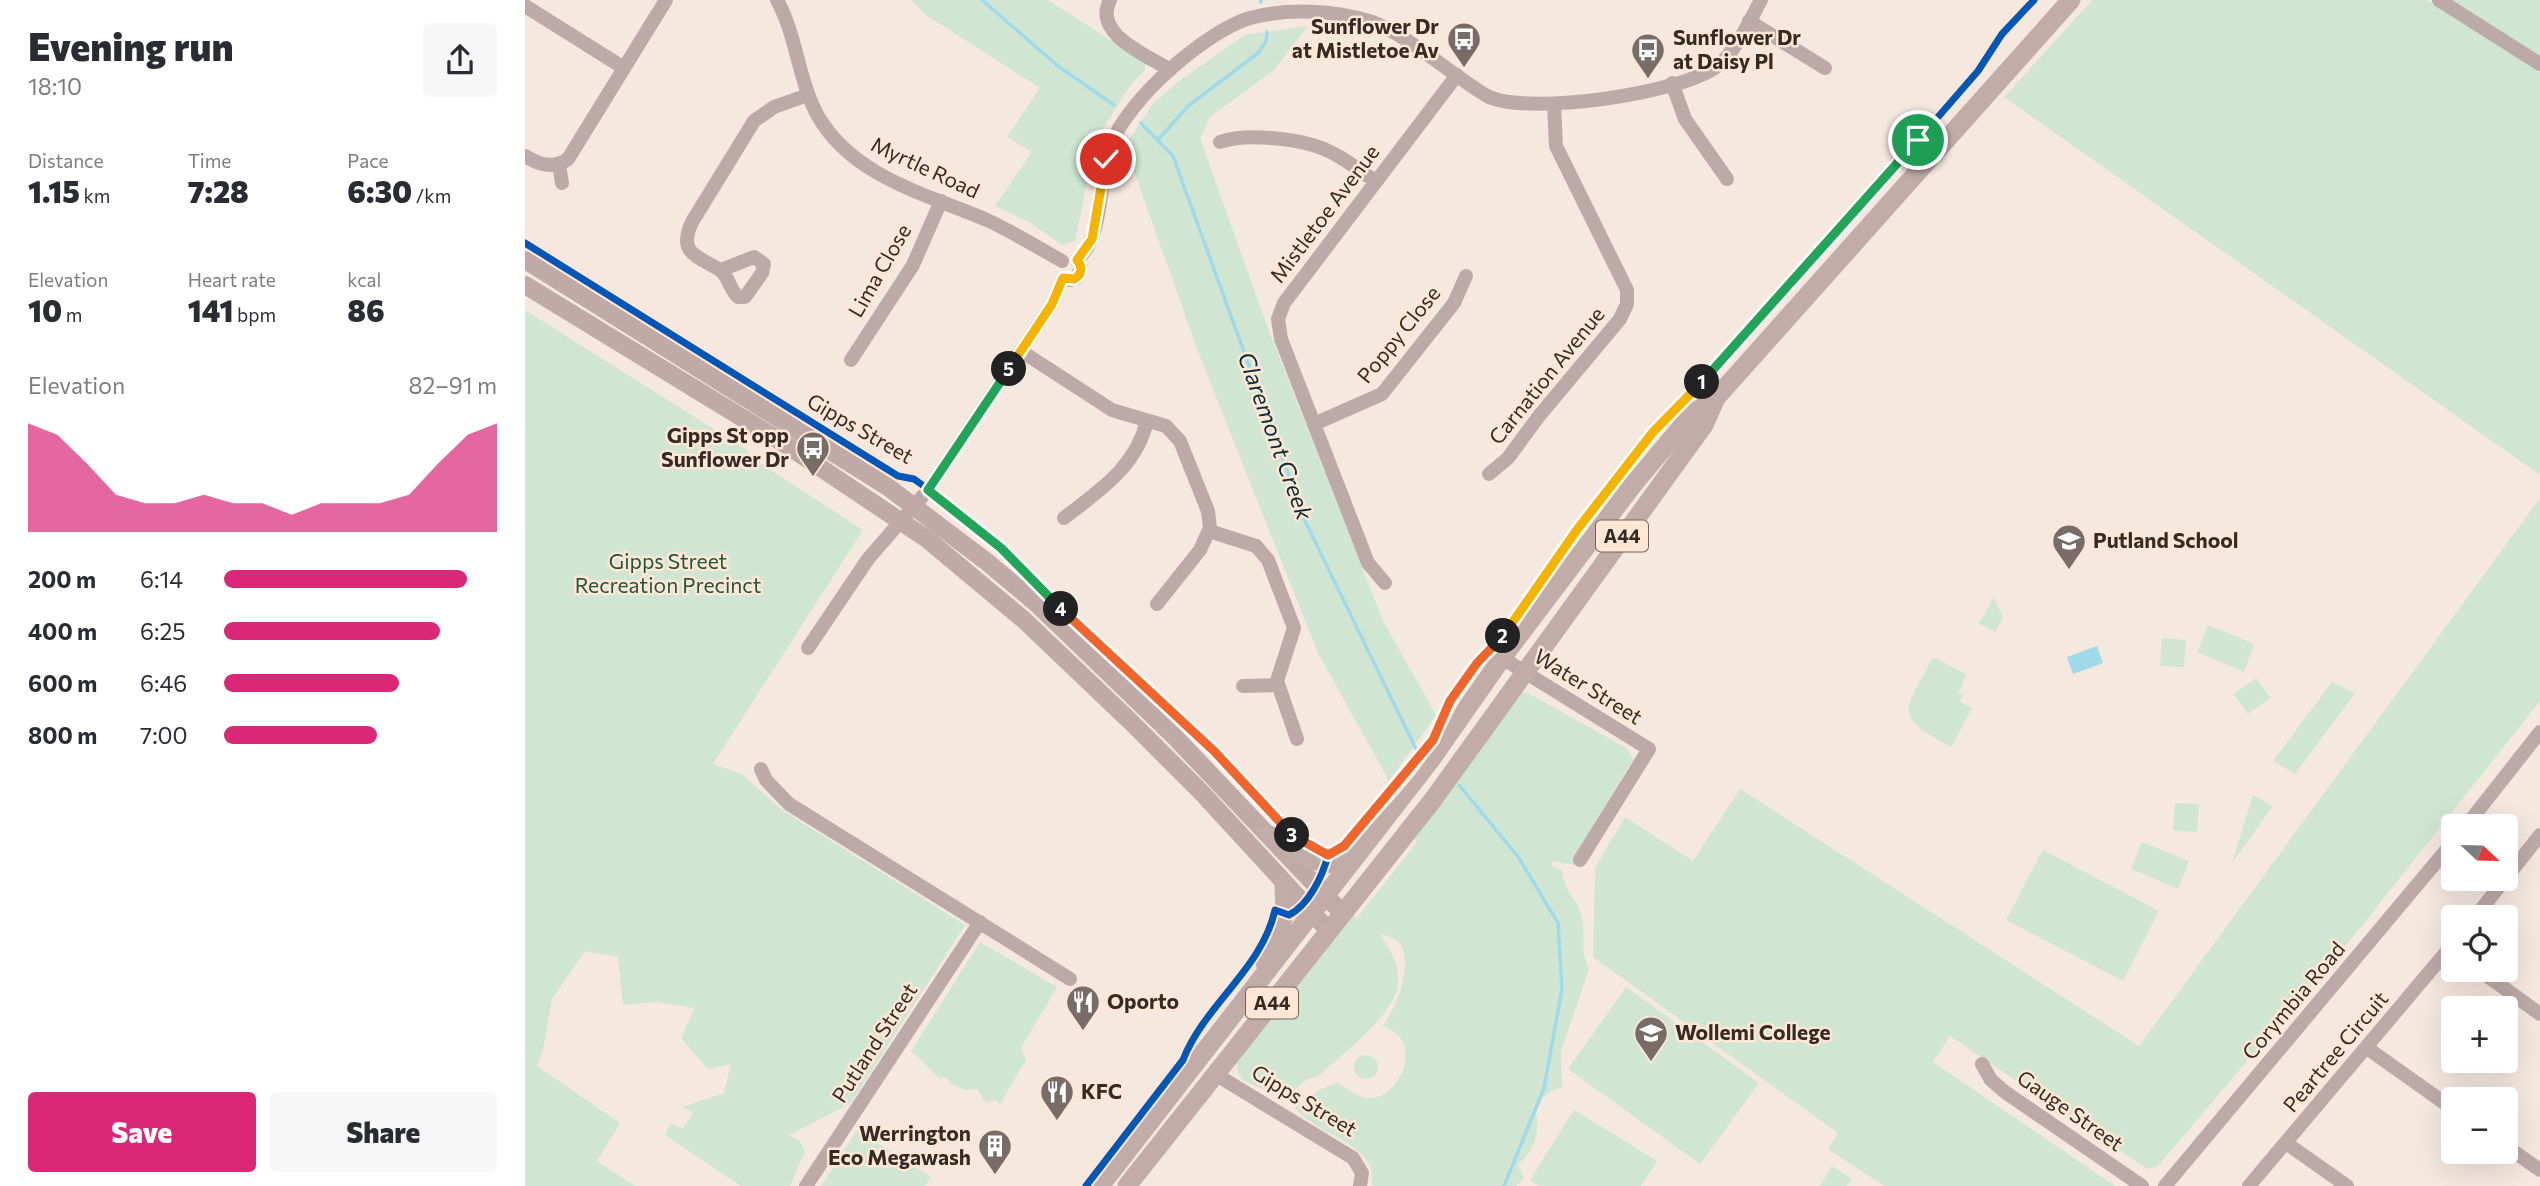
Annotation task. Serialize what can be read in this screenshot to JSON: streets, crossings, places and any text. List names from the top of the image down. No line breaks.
{"streets":{"highway":["A44"],"main road":["Gipps Street"],"street":["Myrtle Road","Mistletoe Avenue","Lima Close","Poppy Close","Carnation Avenue","Water Street","Corymbia Road","Putland Street","Peartree Circuit","Gauge Street"]},"crossings":[["Myrtle Road","Lima Close"],["Mistletoe Avenue","Poppy Close"],["Gipps Street","A44"],["A44","Water Street"]],"water":["Claremont Creek"],"parks":["Gipps Street Recreation Precinct"],"places":{"bus stop":["Sunflower Dr at Mistletoe Av","Sunflower Dr at Daisy Pl","Gipps St opp Sunflower Dr"],"school or university":["Putland School","Wollemi College"],"restaurant":["Oporto","KFC"],"building":["Werrington Eco Megawash"]},"north":"right","page":{"heading":["Evening run","18:10"],"stats":[["Distance","1.15 km"],["Time","7:28"],["Pace","6:30 /km"],["Elevation","10 m"],["Heart rate","141 bpm"],["kcal","86"]],"pins":["5","1","4","2","3"],"chart":["Elevation","82–91 m"],"list":[{"name":"200 m","note":"6:14"},{"name":"400 m","note":"6:25"},{"name":"600 m","note":"6:46"},{"name":"800 m","note":"7:00"}],"map_buttons":["+","−"],"buttons":["Save","Share"]}}
